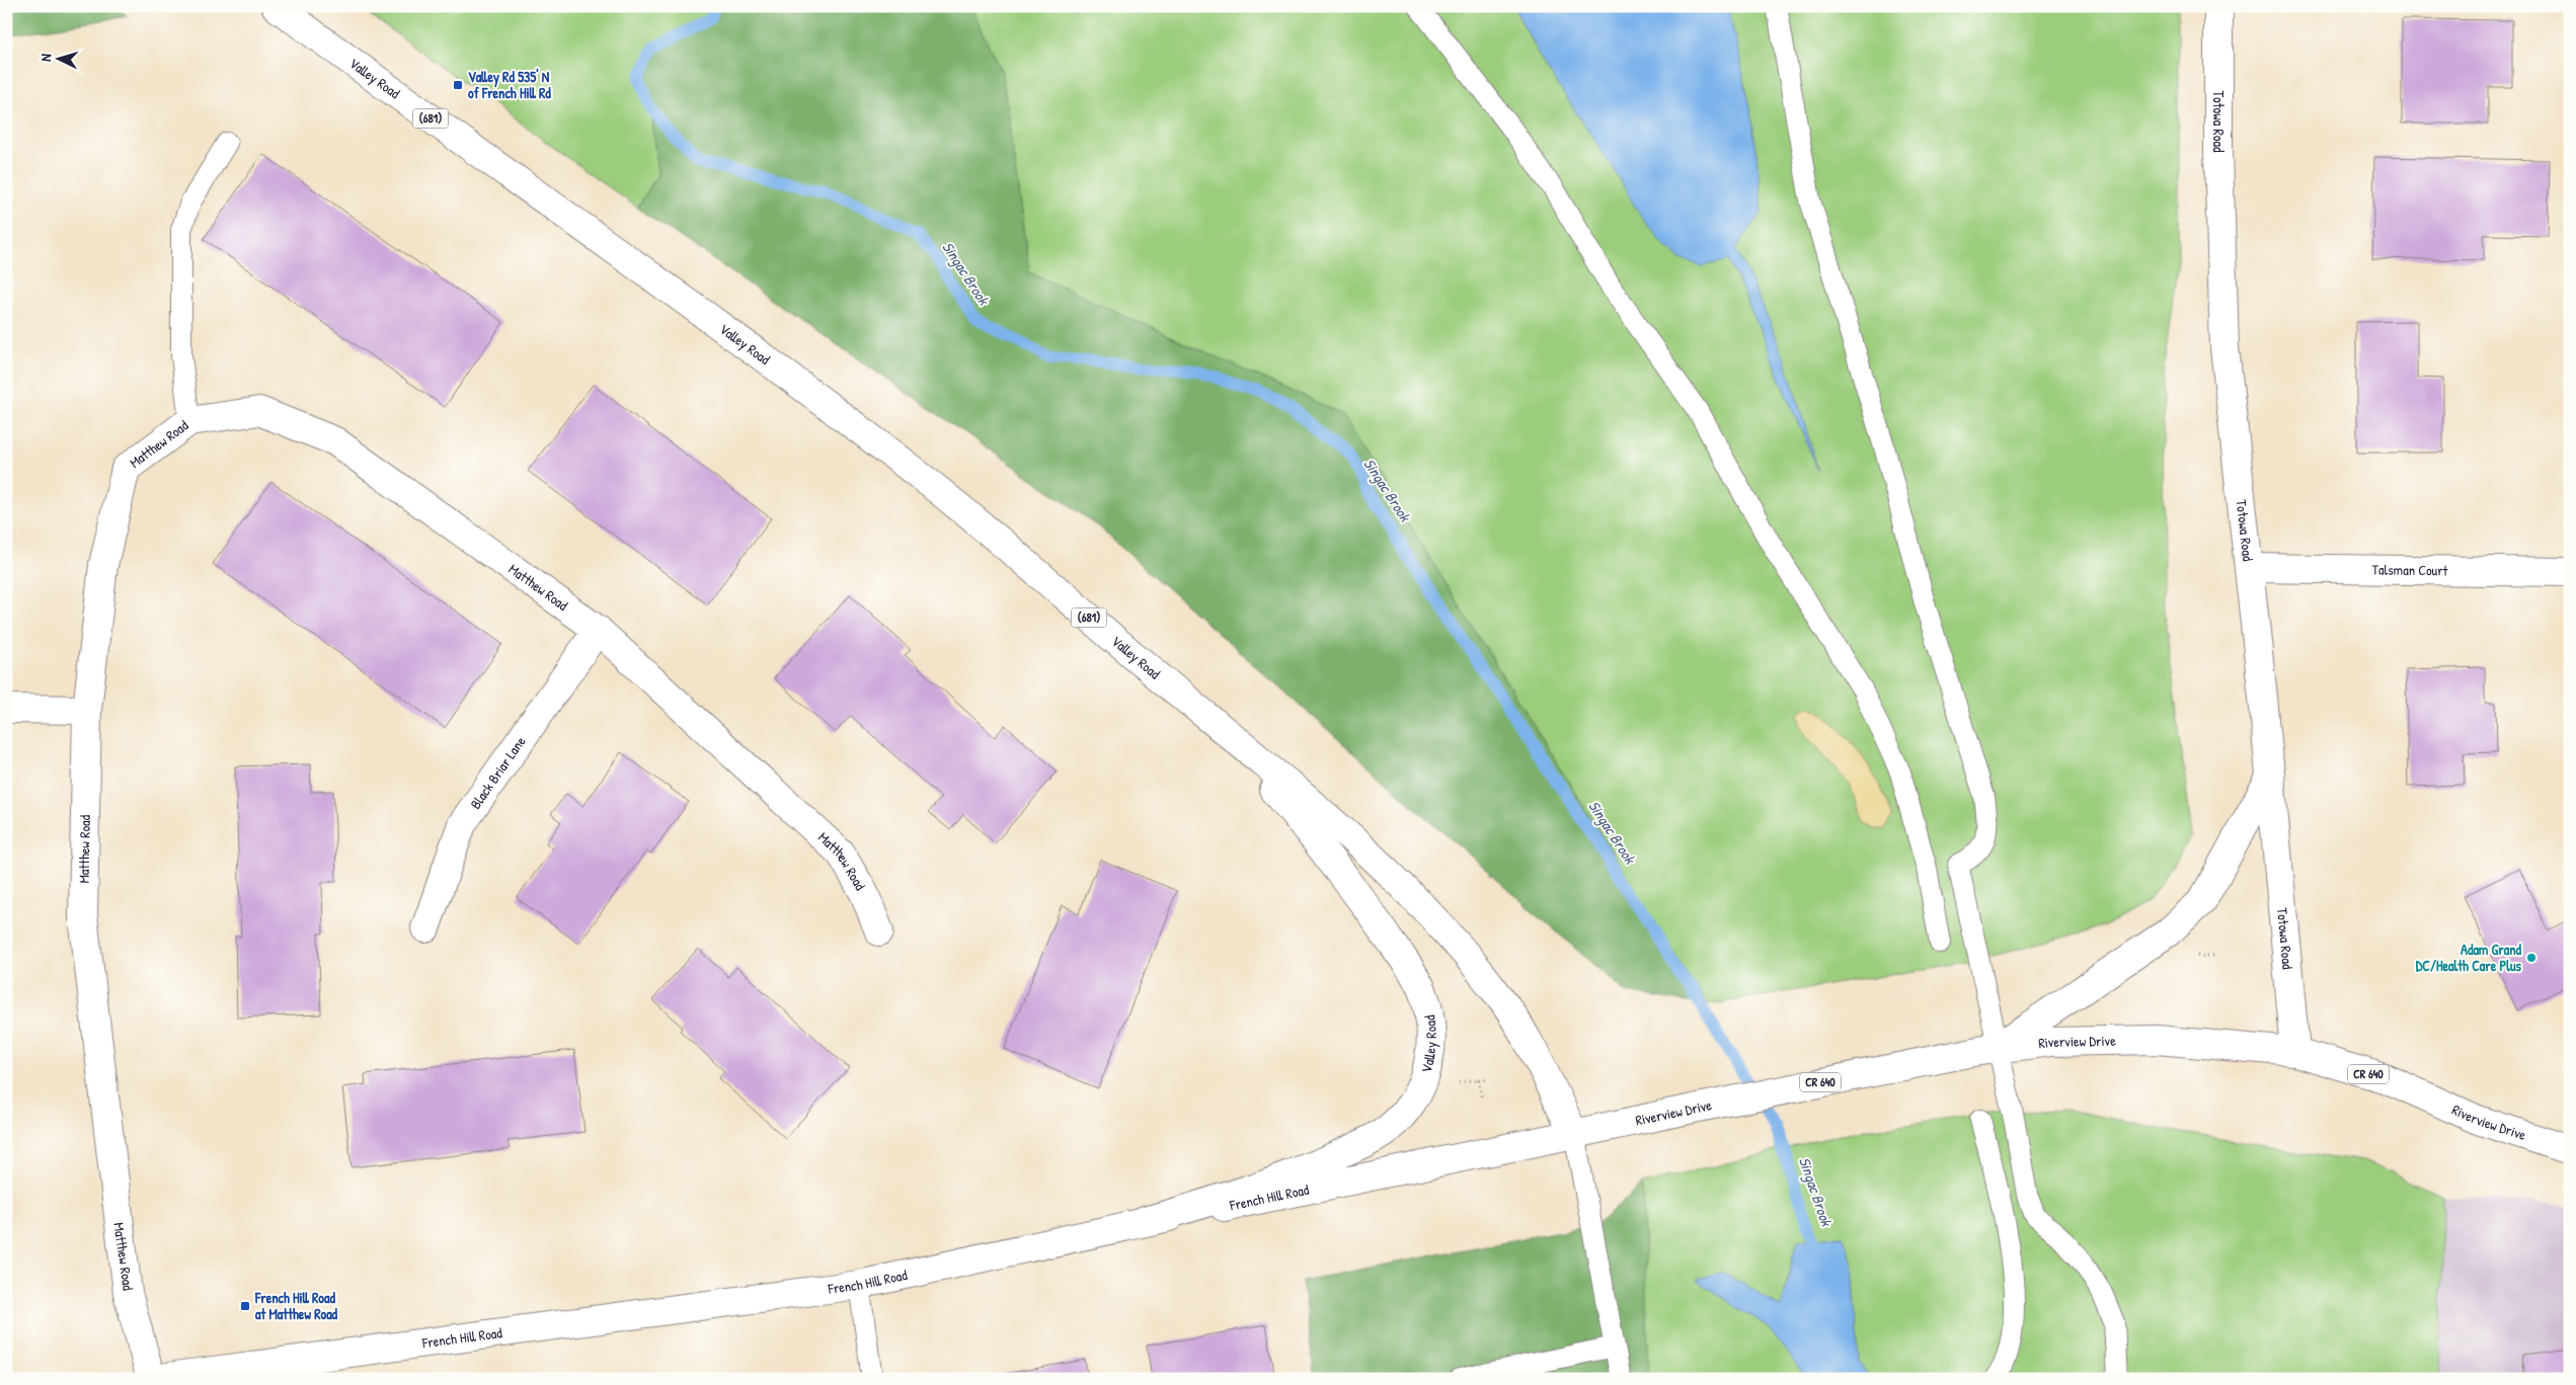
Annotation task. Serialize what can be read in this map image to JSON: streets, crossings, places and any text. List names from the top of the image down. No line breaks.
{"streets":{"main road":["Valley Road","(681)","Totowa Road","Matthew Road","Talsman Court","Black Briar Lane","Riverview Drive","CR 640","French Hill Road"]},"crossings":[["Valley Road","Riverview Drive"],["Valley Road","French Hill Road"],["Totowa Road","Talsman Court"],["Totowa Road","Riverview Drive"],["Matthew Road","Black Briar Lane"],["Matthew Road","French Hill Road"],["Riverview Drive","French Hill Road"]],"water":["Singac Brook"],"places":{"transit":["Valley Rd 535' N of French Hill Rd","French Hill Road at Matthew Road"],"other":["Adam Grand DC/Health Care Plus"]},"north":"left"}
